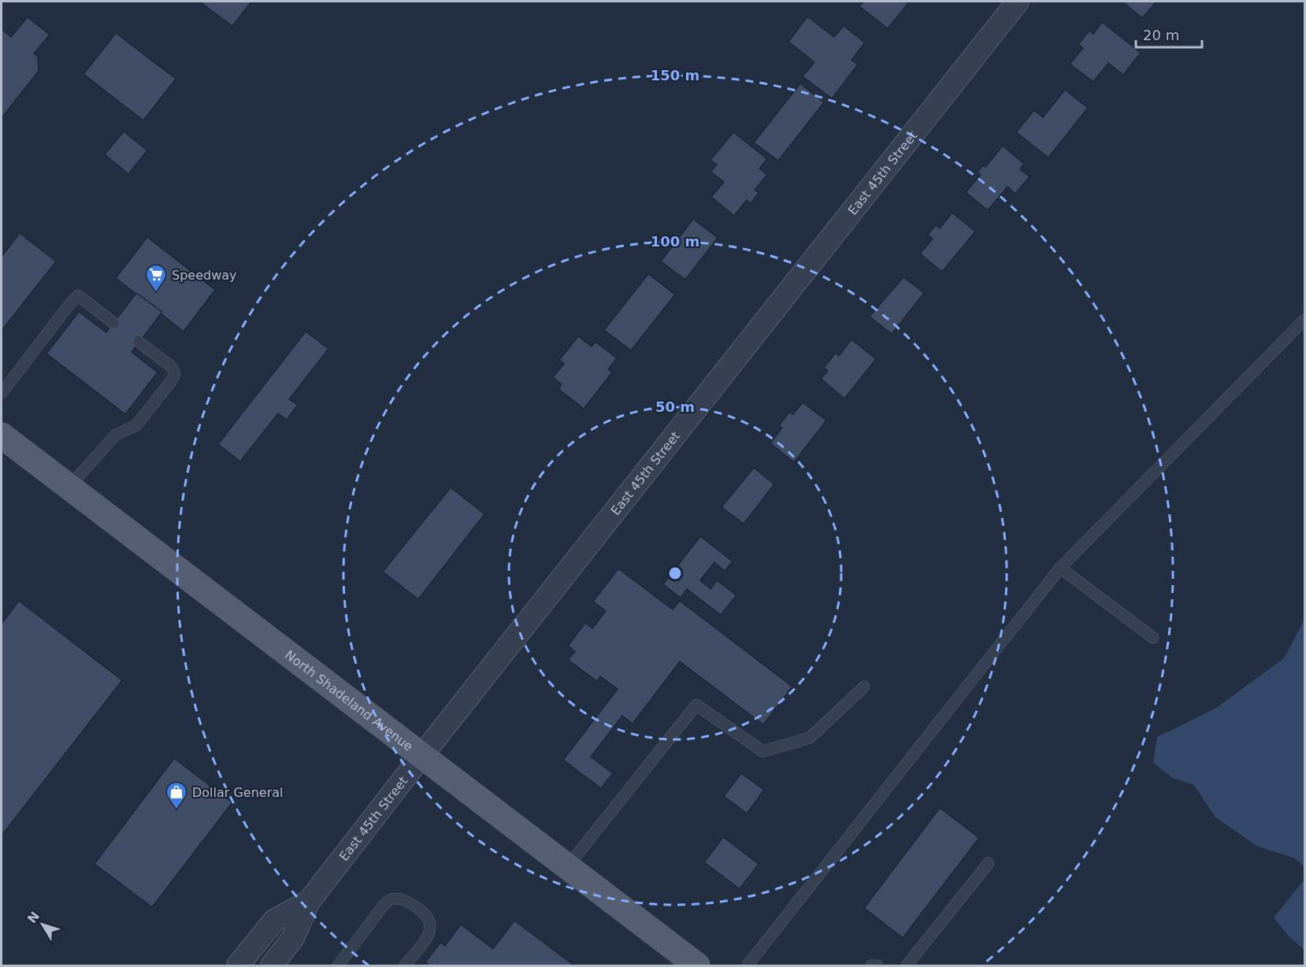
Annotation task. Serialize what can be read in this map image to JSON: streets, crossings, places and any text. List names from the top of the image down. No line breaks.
{"streets":{"main road":["North Shadeland Avenue"],"street":["East 45th Street"]},"crossings":[["East 45th Street","North Shadeland Avenue"]],"places":{"supermarket":["Speedway"],"shop":["Dollar General"]},"scale_bar":"20 m","north":"top left","rings":["150 m","100 m","50 m"]}
